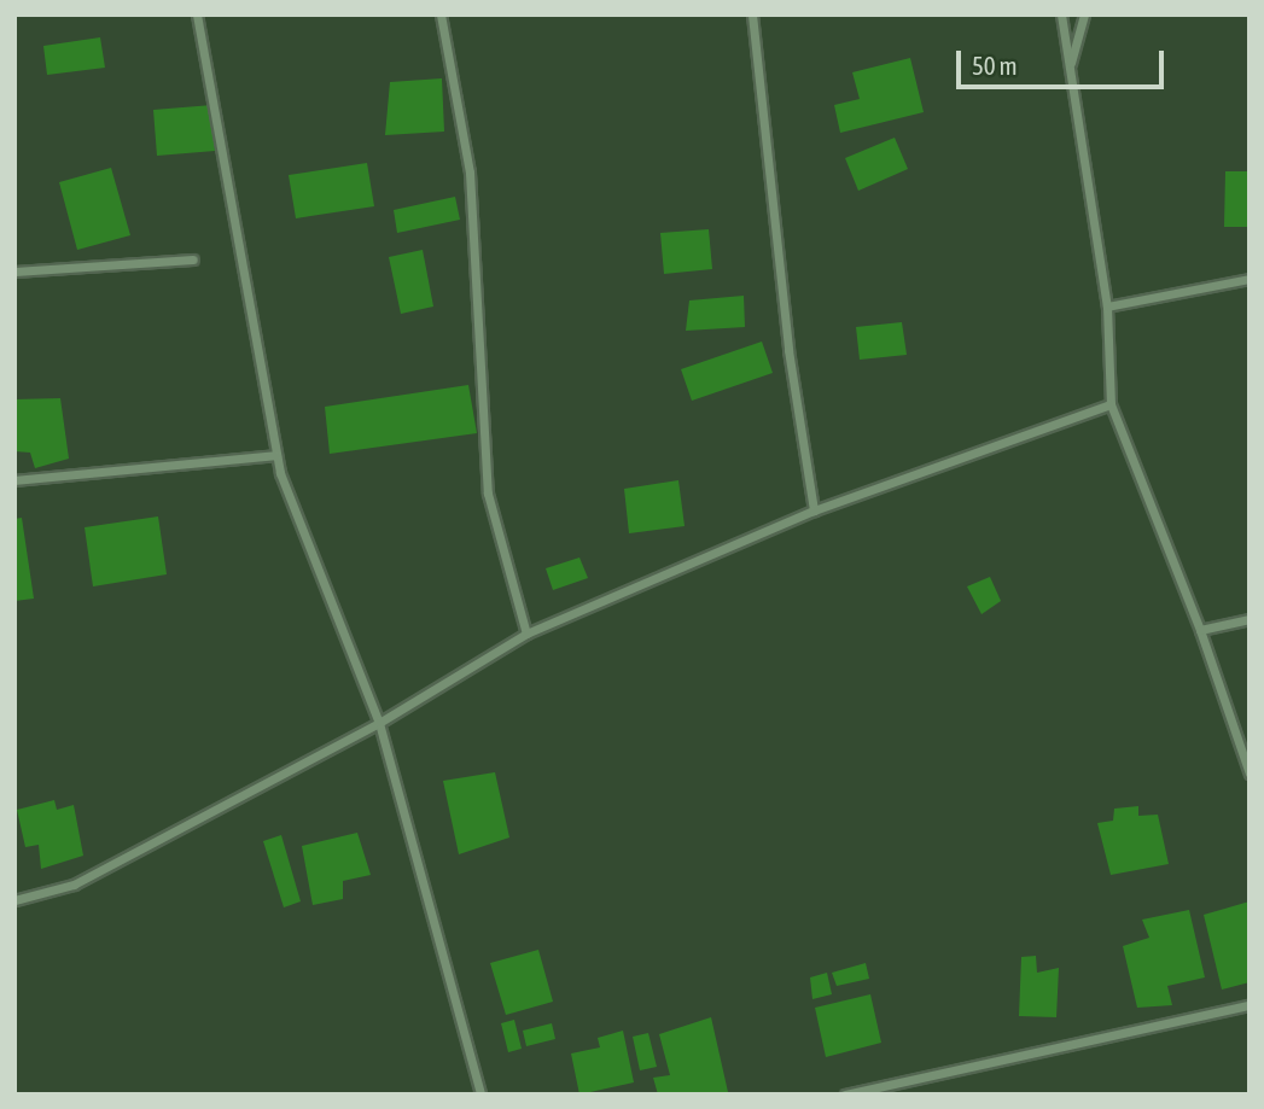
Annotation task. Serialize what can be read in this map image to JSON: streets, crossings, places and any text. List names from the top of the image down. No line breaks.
{"scale_bar":"50 m"}
